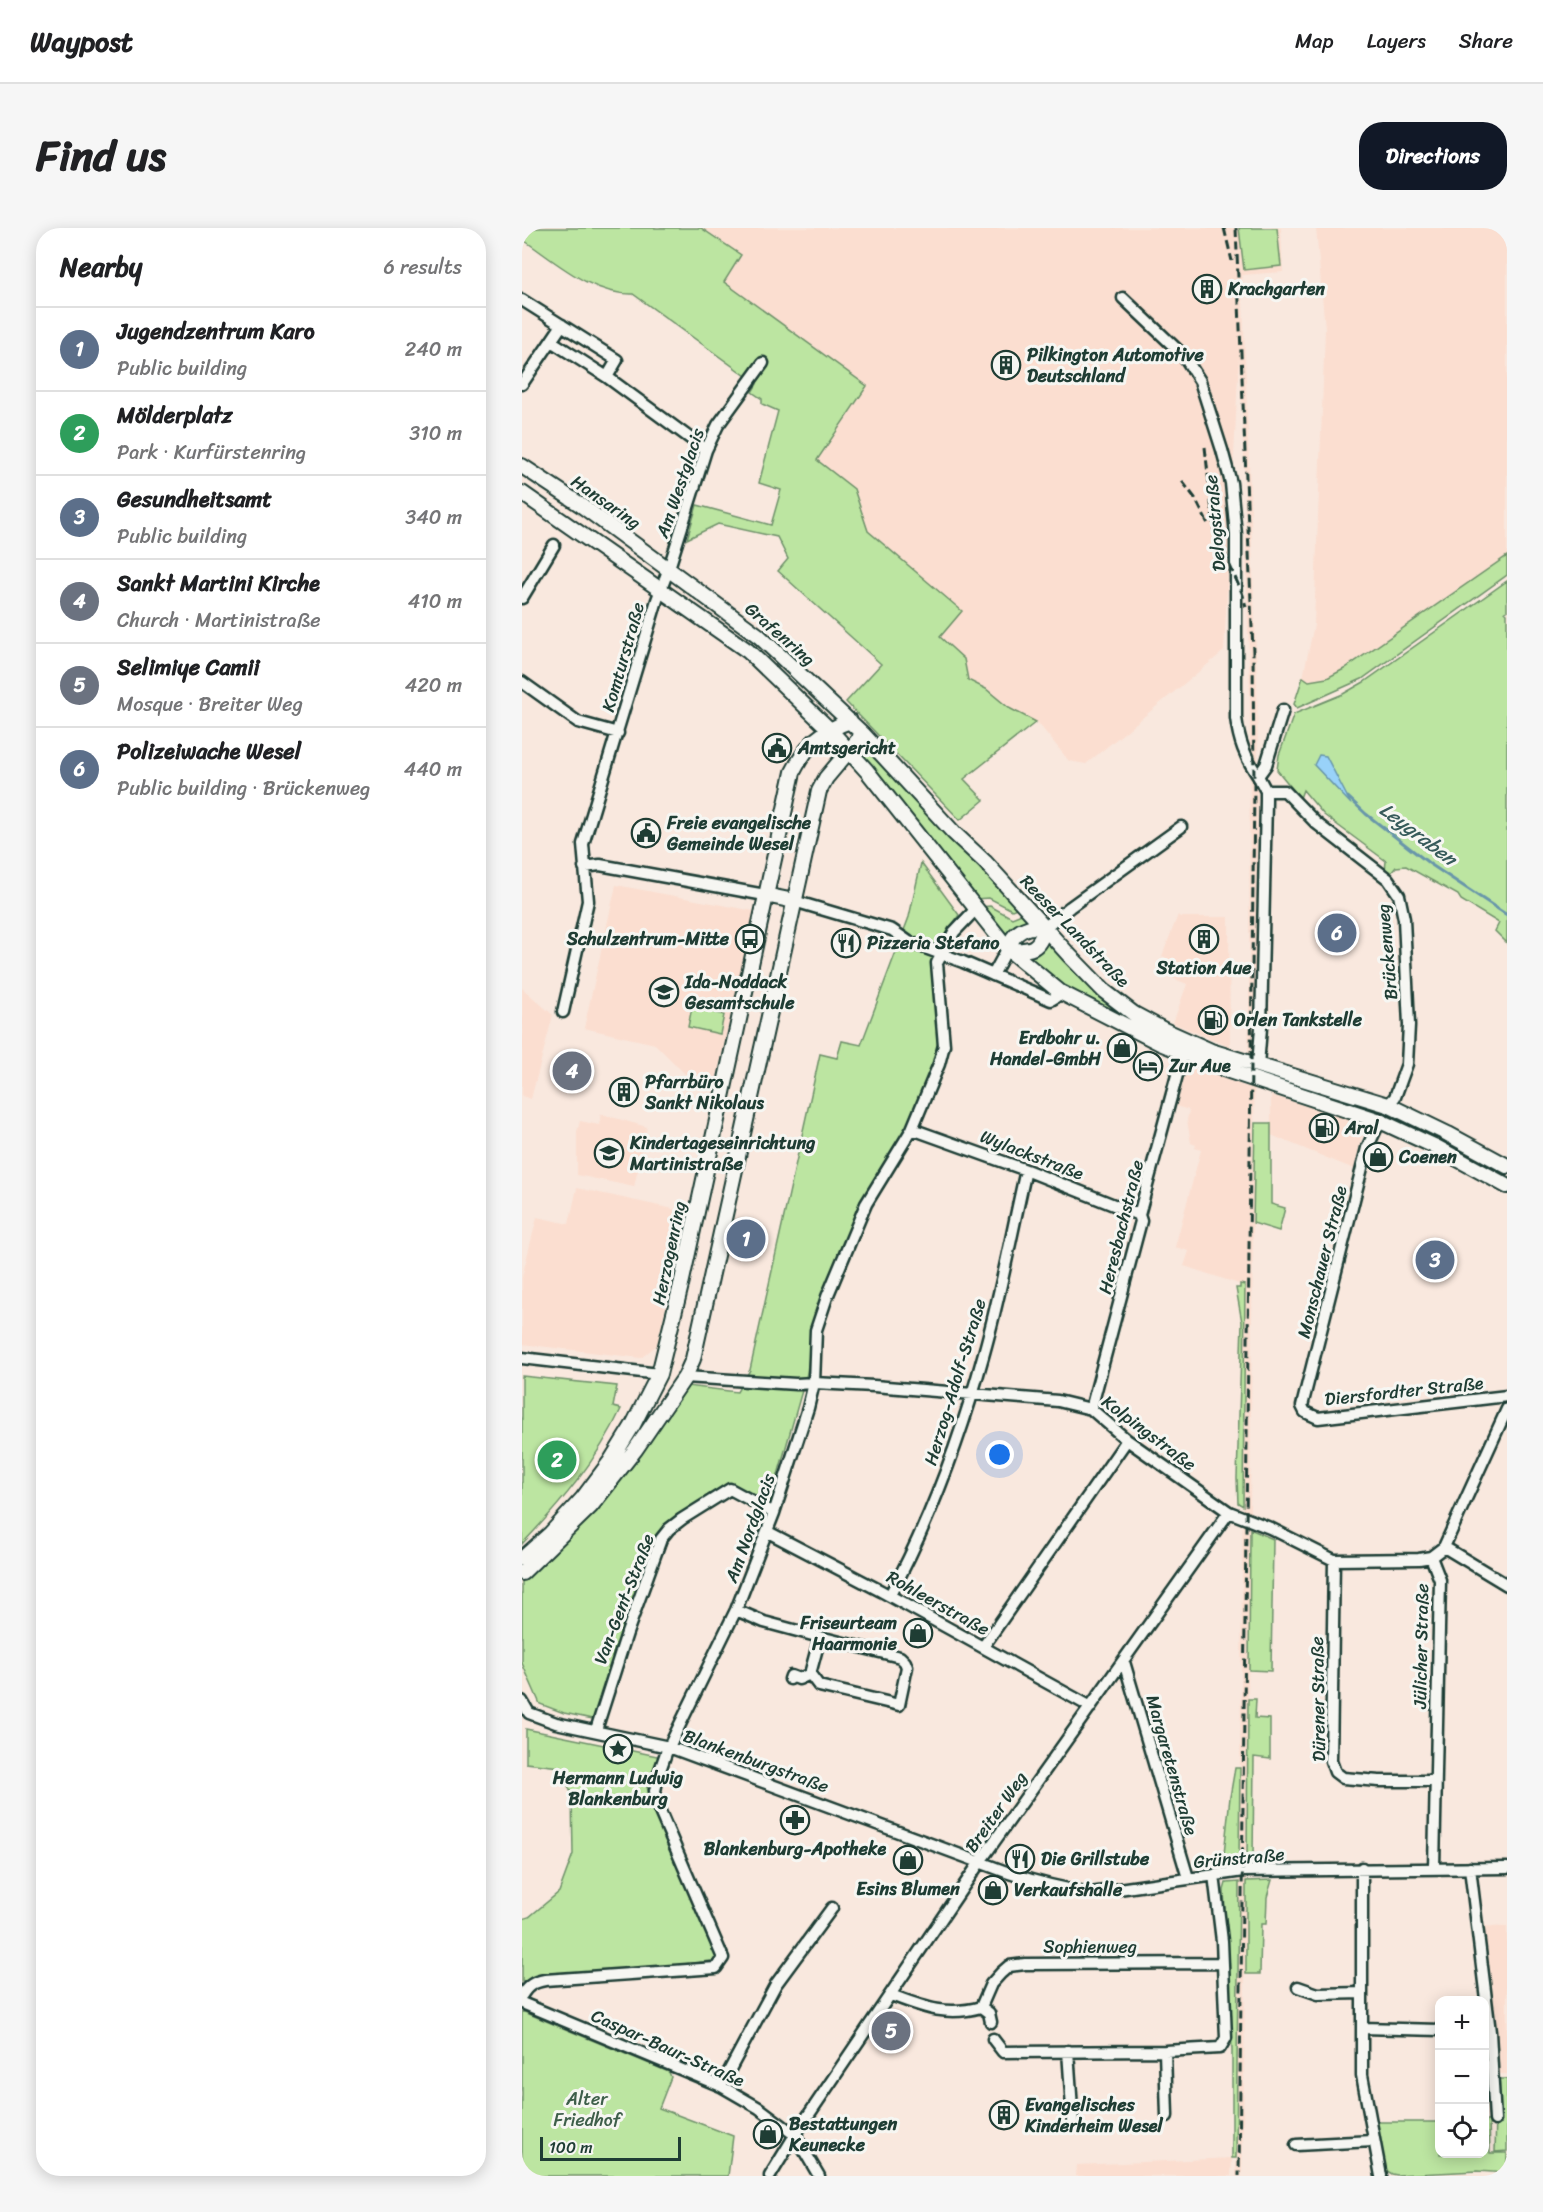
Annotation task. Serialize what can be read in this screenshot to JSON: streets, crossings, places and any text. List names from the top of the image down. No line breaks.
{"streets":{"main road":["Hansaring","Grafenring","Reeser Landstraße","Herzogenring"],"street":["Am Westglacis","Delogstraße","Komturstraße","Brückenweg","Wylackstraße","Heresbachstraße","Monschauer Straße","Herzog-Adolf-Straße","Diersfordter Straße","Kolpingstraße","Am Nordglacis","Van-Gent-Straße","Rohleerstraße","Jülicher Straße","Dürener Straße","Blankenburgstraße","Margaretenstraße","Breiter Weg","Grünstraße","Sophienweg","Caspar-Baur-Straße"]},"crossings":[["Am Westglacis","Hansaring"],["Am Westglacis","Grafenring"],["Am Westglacis","Komturstraße"],["Hansaring","Grafenring"],["Delogstraße","Reeser Landstraße"],["Delogstraße","Brückenweg"],["Grafenring","Komturstraße"],["Grafenring","Reeser Landstraße"],["Grafenring","Herzogenring"],["Reeser Landstraße","Brückenweg"],["Wylackstraße","Heresbachstraße"],["Wylackstraße","Herzog-Adolf-Straße"],["Wylackstraße","Am Nordglacis"],["Heresbachstraße","Kolpingstraße"],["Monschauer Straße","Diersfordter Straße"],["Herzog-Adolf-Straße","Kolpingstraße"],["Herzog-Adolf-Straße","Rohleerstraße"],["Kolpingstraße","Am Nordglacis"],["Kolpingstraße","Jülicher Straße"],["Kolpingstraße","Dürener Straße"],["Kolpingstraße","Breiter Weg"],["Am Nordglacis","Van-Gent-Straße"],["Am Nordglacis","Rohleerstraße"],["Am Nordglacis","Blankenburgstraße"],["Van-Gent-Straße","Blankenburgstraße"],["Rohleerstraße","Breiter Weg"],["Jülicher Straße","Dürener Straße"],["Jülicher Straße","Grünstraße"],["Blankenburgstraße","Breiter Weg"],["Blankenburgstraße","Grünstraße"],["Margaretenstraße","Breiter Weg"],["Margaretenstraße","Grünstraße"],["Breiter Weg","Grünstraße"],["Breiter Weg","Caspar-Baur-Straße"]],"water":["Leygraben"],"parks":["Alter Friedhof"],"places":{"building":["Krachgarten","Pilkington Automotive Deutschland","Station Aue","Pfarrbüro Sankt Nikolaus","Evangelisches Kinderheim Wesel"],"public building":["Amtsgericht","Freie evangelische Gemeinde Wesel"],"bus stop":["Schulzentrum-Mitte"],"restaurant":["Pizzeria Stefano","Die Grillstube"],"school or university":["Ida-Noddack Gesamtschule","Kindertageseinrichtung Martinistraße"],"fuel station":["Orlen Tankstelle","Aral"],"shop":["Erdbohr u. Handel-GmbH","Coenen","Friseurteam Haarmonie","Esins Blumen","Verkaufshalle","Bestattungen Keunecke"],"hotel":["Zur Aue"],"place":["Hermann Ludwig Blankenburg"],"pharmacy":["Blankenburg-Apotheke"]},"scale_bar":"100 m","page":{"header":"Waypost","nav":["Map","Layers","Share"],"title":"Find us","buttons":"Directions","heading":["Nearby","6 results"],"list":[{"mark":"1","name":"Jugendzentrum Karo","note":"Public building","value":"240 m"},{"mark":"2","name":"Mölderplatz","note":"Park · Kurfürstenring","value":"310 m"},{"mark":"3","name":"Gesundheitsamt","note":"Public building","value":"340 m"},{"mark":"4","name":"Sankt Martini Kirche","note":"Church · Martinistraße","value":"410 m"},{"mark":"5","name":"Selimiye Camii","note":"Mosque · Breiter Weg","value":"420 m"},{"mark":"6","name":"Polizeiwache Wesel","note":"Public building · Brückenweg","value":"440 m"}],"pins":["6","4","1","3","2","5"],"map_buttons":["+","−"],"scale":"100 m"}}
